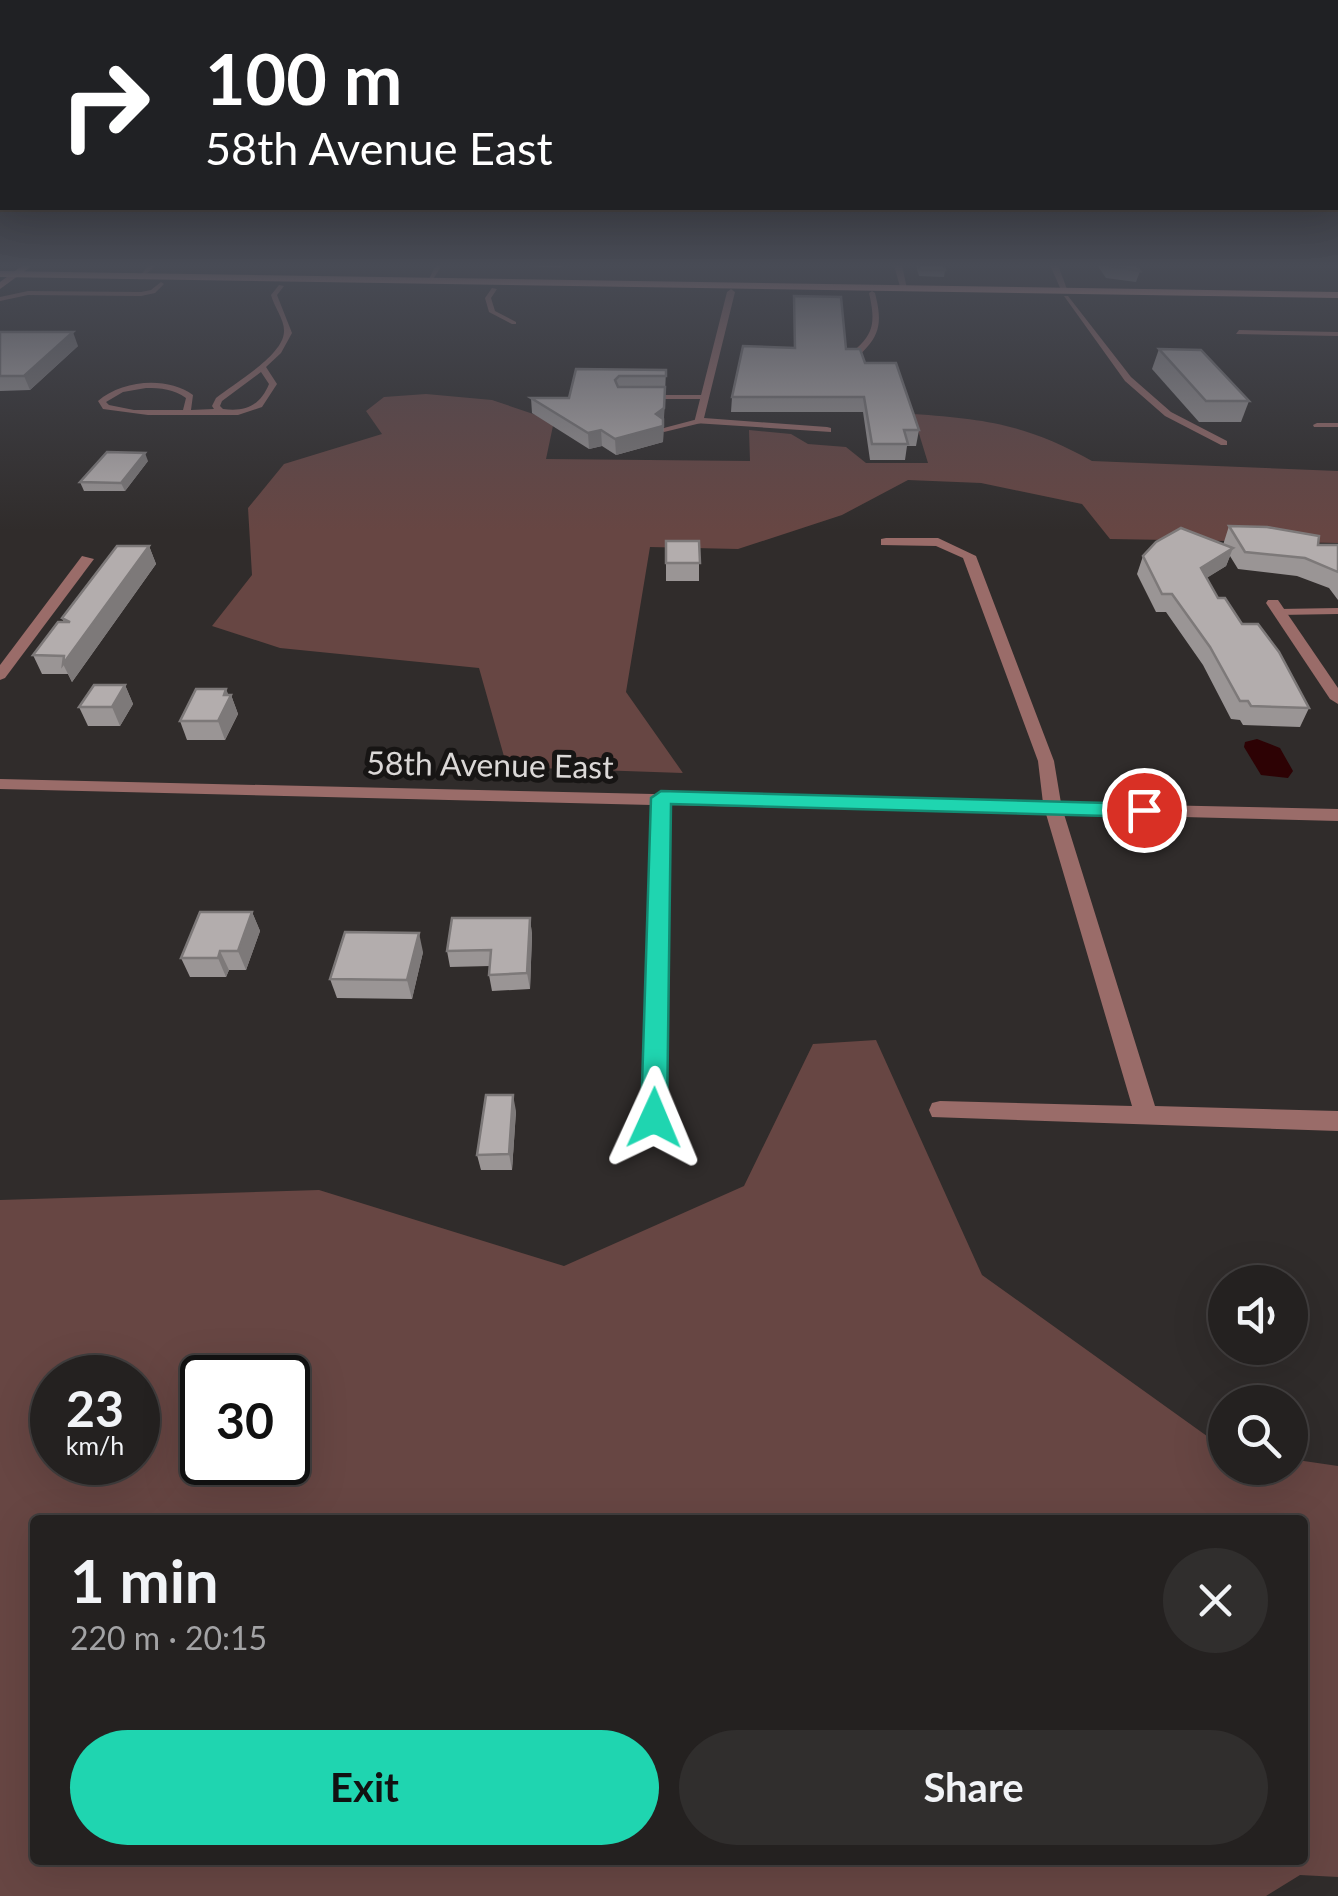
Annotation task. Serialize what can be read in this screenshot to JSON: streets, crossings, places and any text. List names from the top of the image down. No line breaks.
{"streets":{"street":["58th Avenue East"]},"page":{"turn":["100 m","58th Avenue East"],"speed":"23 km/h","limit":"30","heading":["1 min","220 m · 20:15"],"buttons":["Exit","Share"]}}
